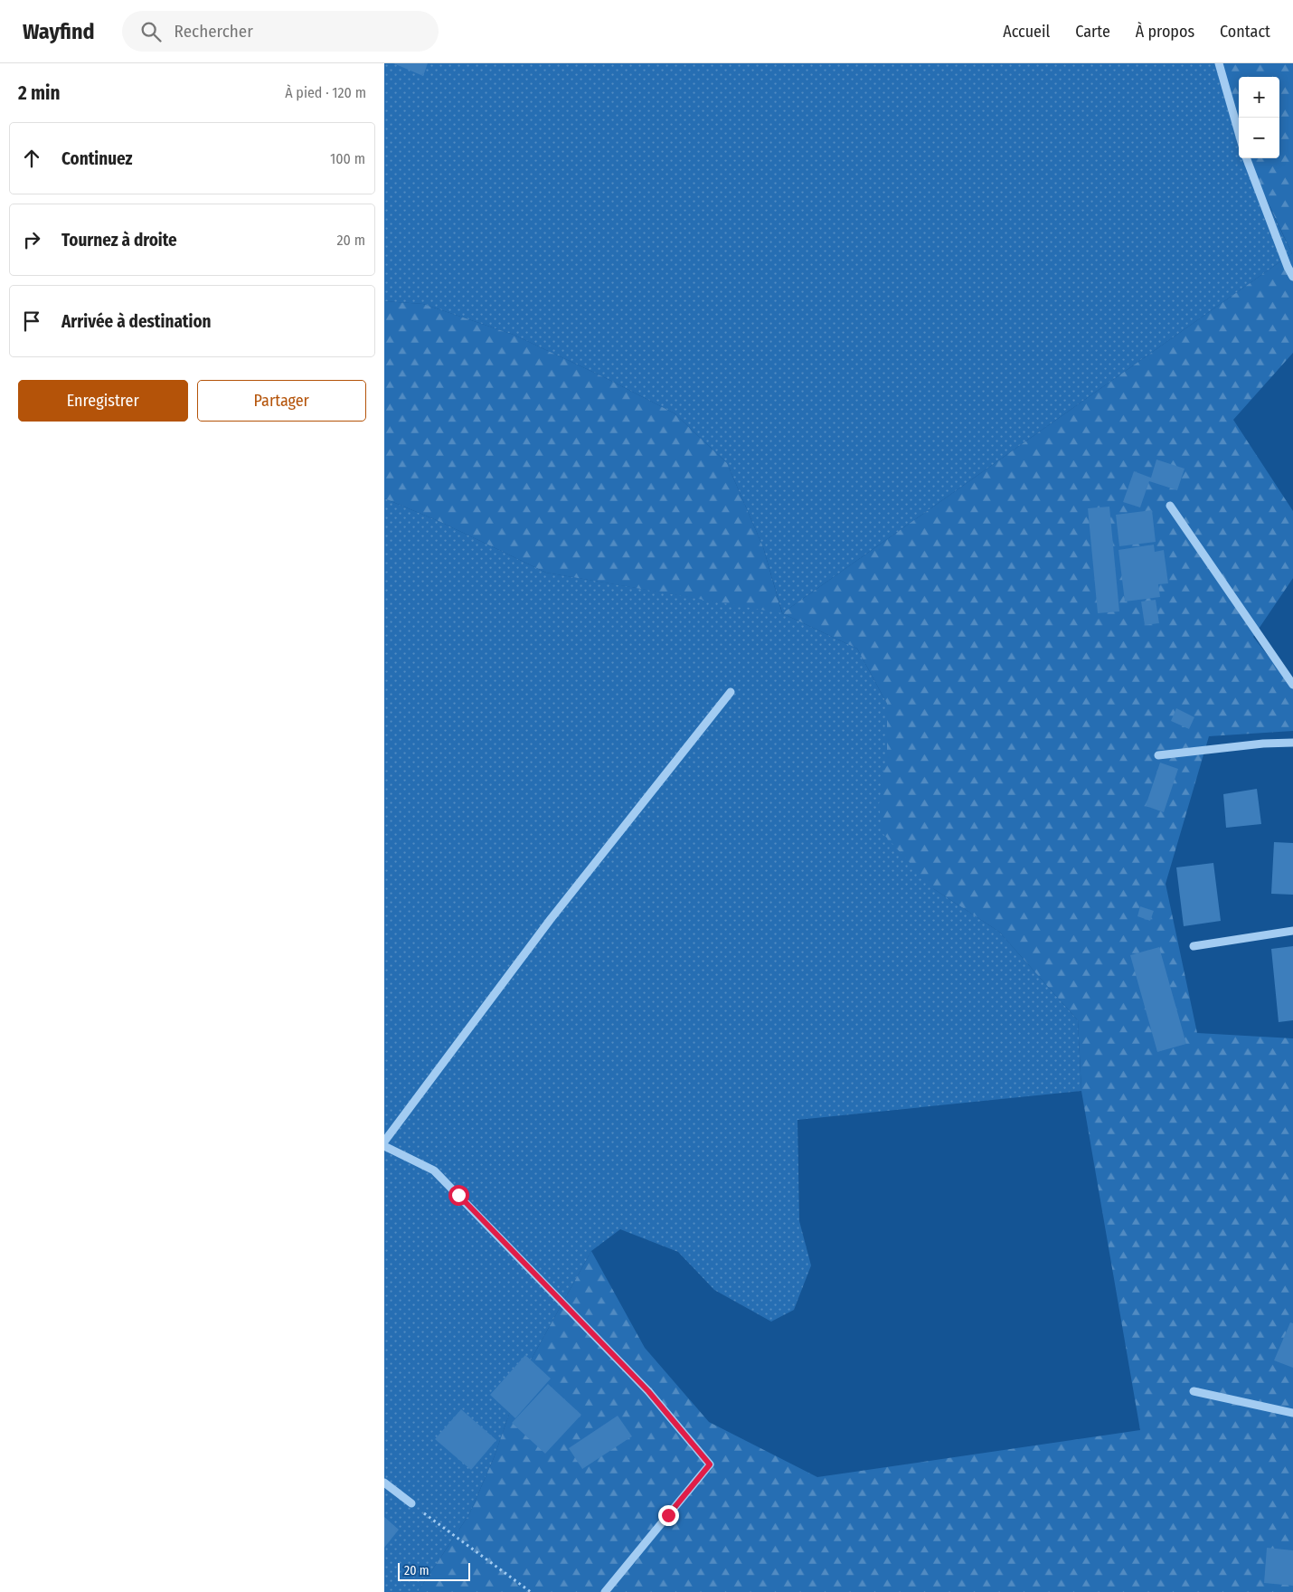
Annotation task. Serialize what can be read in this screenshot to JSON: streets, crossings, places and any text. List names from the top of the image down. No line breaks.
{"scale_bar":"20 m","page":{"header":"Wayfind","search":"Rechercher","nav":["Accueil","Carte","À propos","Contact"],"heading":["2 min","À pied · 120 m"],"map_buttons":["+","−"],"list":[["Continuez","100 m"],["Tournez à droite","20 m"],"Arrivée à destination"],"buttons":["Enregistrer","Partager"],"scale":"20 m"}}
